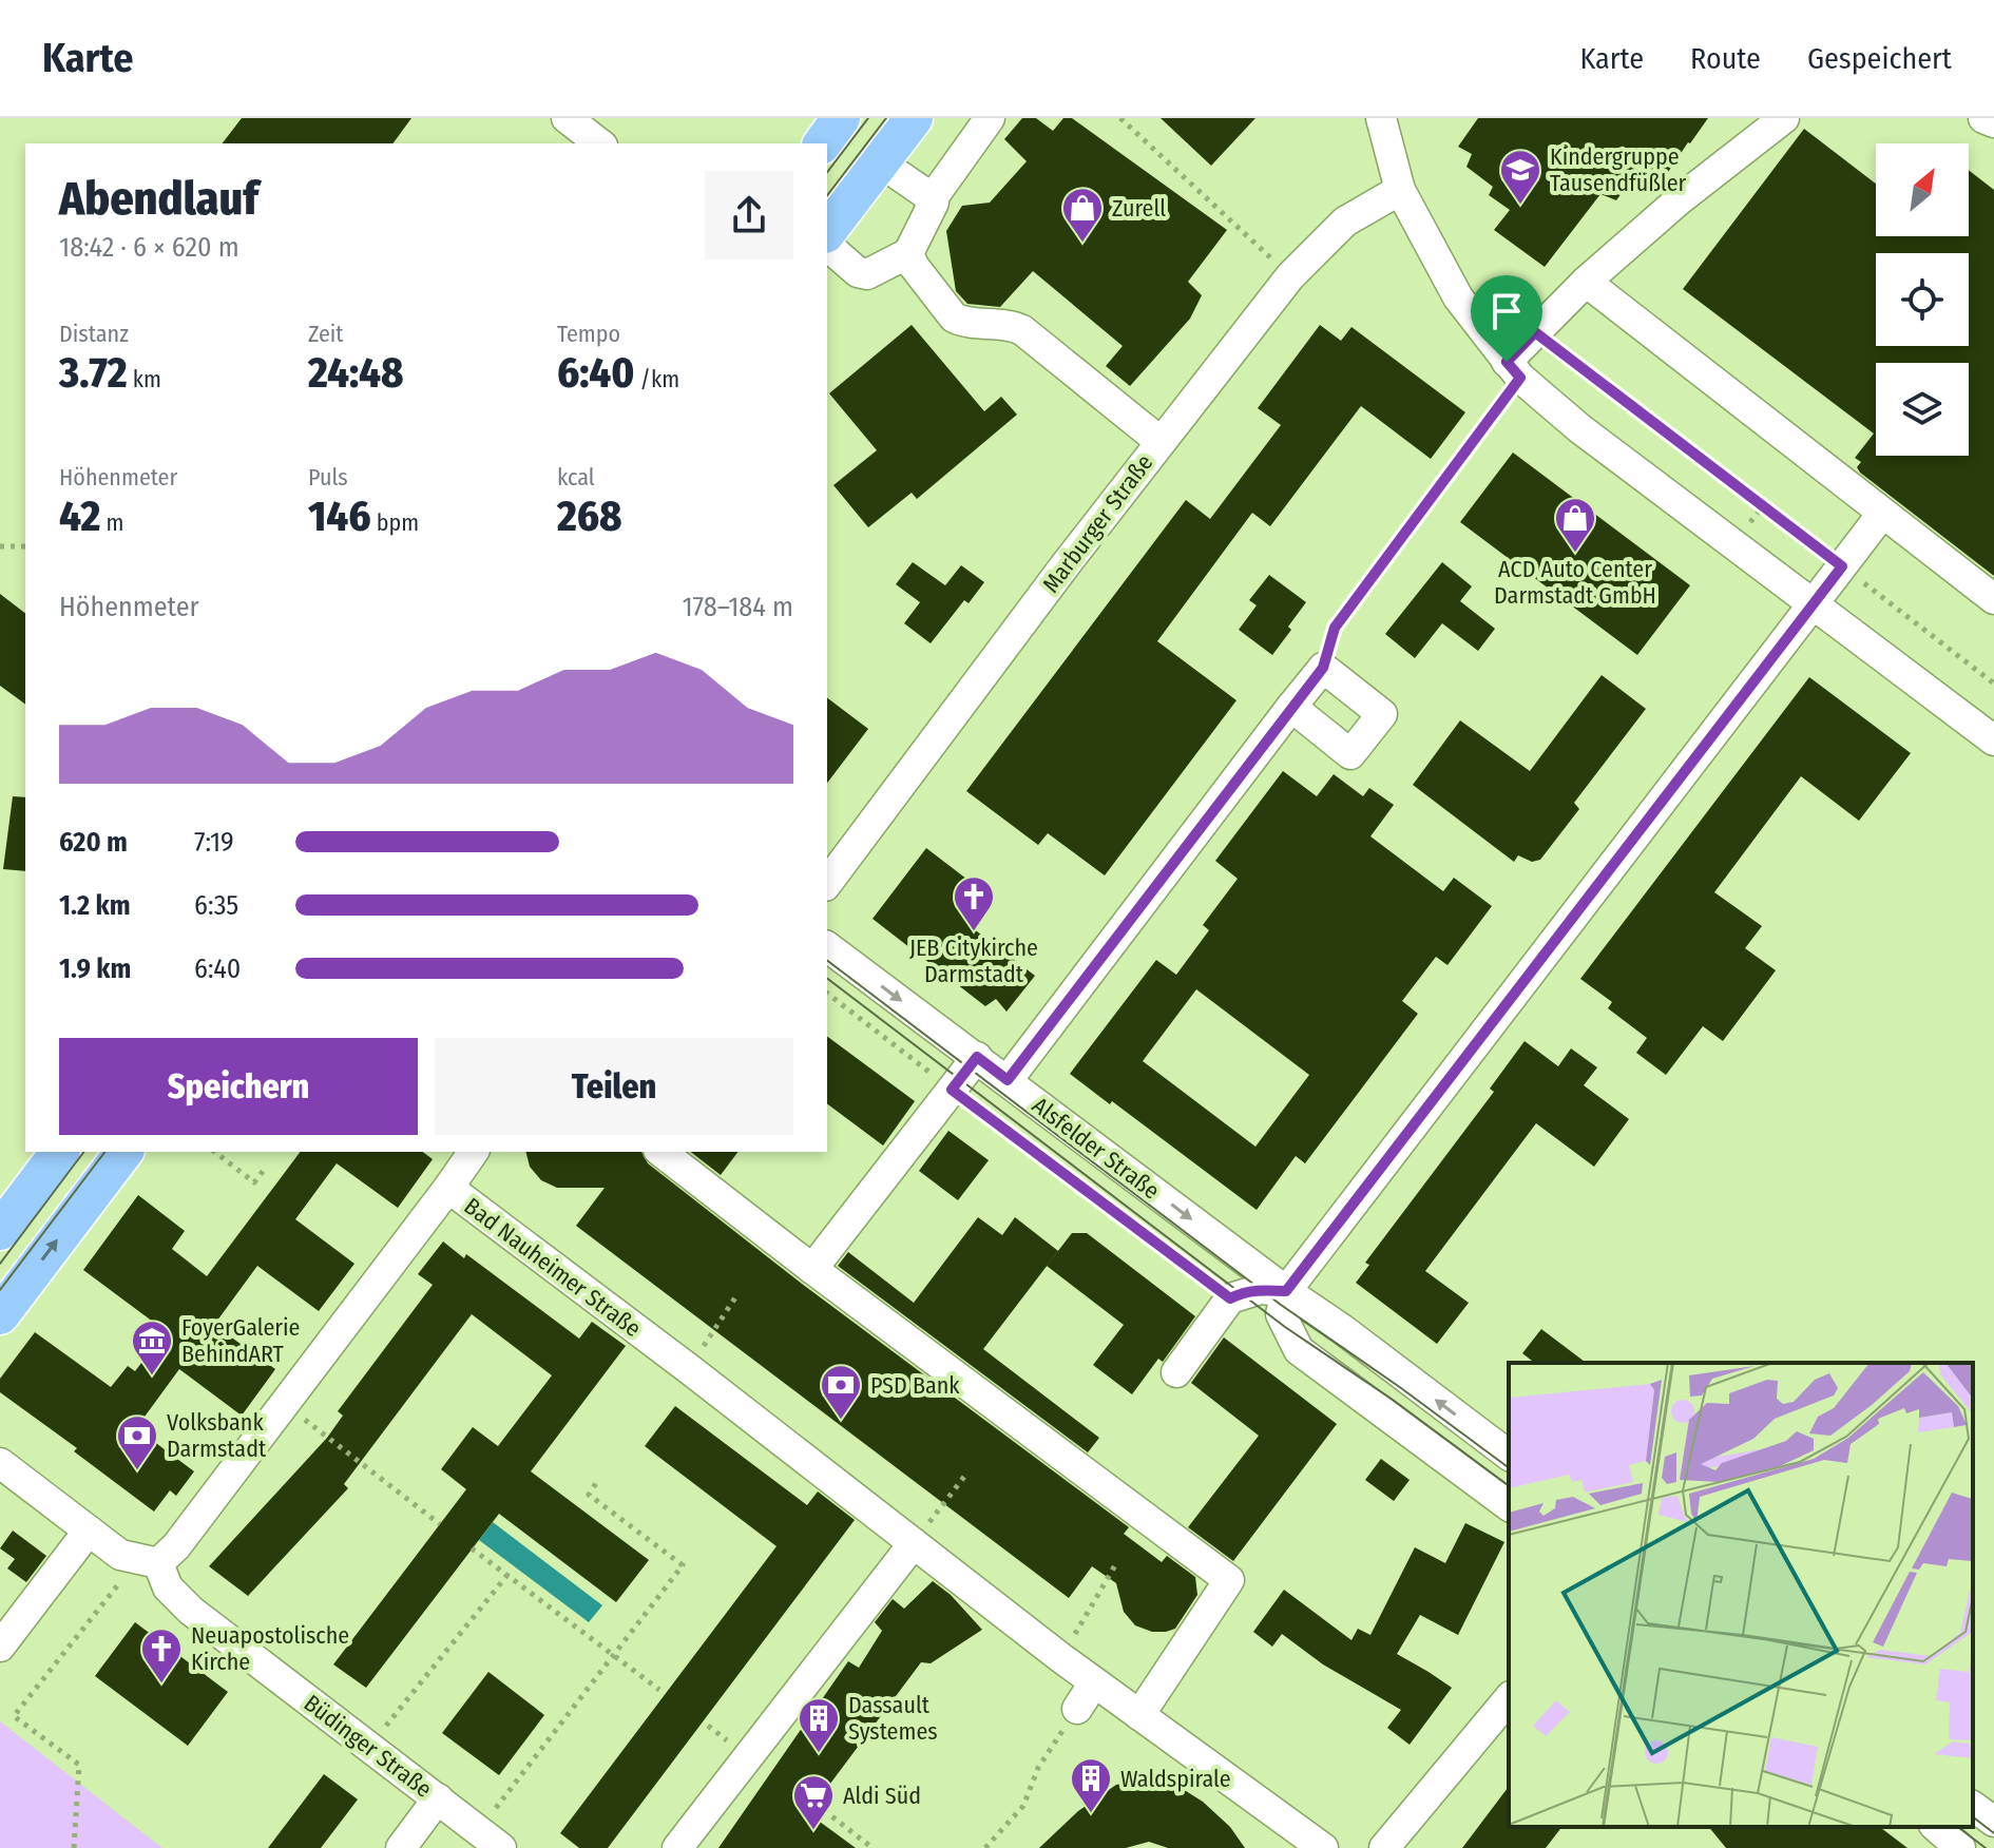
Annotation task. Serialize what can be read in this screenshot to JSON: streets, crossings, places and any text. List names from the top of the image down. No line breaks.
{"streets":{"street":["Marburger Straße","Alsfelder Straße","Bad Nauheimer Straße","Büdinger Straße"]},"crossings":[["Bad Nauheimer Straße","Büdinger Straße"]],"places":{"school or university":["Kindergruppe Tausendfüßler"],"shop":["Zurell","ACD Auto Center Darmstadt GmbH"],"church":["JEB Citykirche Darmstadt","Neuapostolische Kirche"],"museum":["FoyerGalerie BehindART"],"bank":["PSD Bank","Volksbank Darmstadt"],"building":["Dassault Systemes","Waldspirale"],"supermarket":["Aldi Süd"]},"north":"top right","page":{"header":"Karte","nav":["Karte","Route","Gespeichert"],"heading":["Abendlauf","18:42 · 6 × 620 m"],"stats":[["Distanz","3.72 km"],["Zeit","24:48"],["Tempo","6:40 /km"],["Höhenmeter","42 m"],["Puls","146 bpm"],["kcal","268"]],"chart":["Höhenmeter","178–184 m"],"list":[{"name":"620 m","note":"7:19"},{"name":"1.2 km","note":"6:35"},{"name":"1.9 km","note":"6:40"}],"buttons":["Speichern","Teilen"]}}
